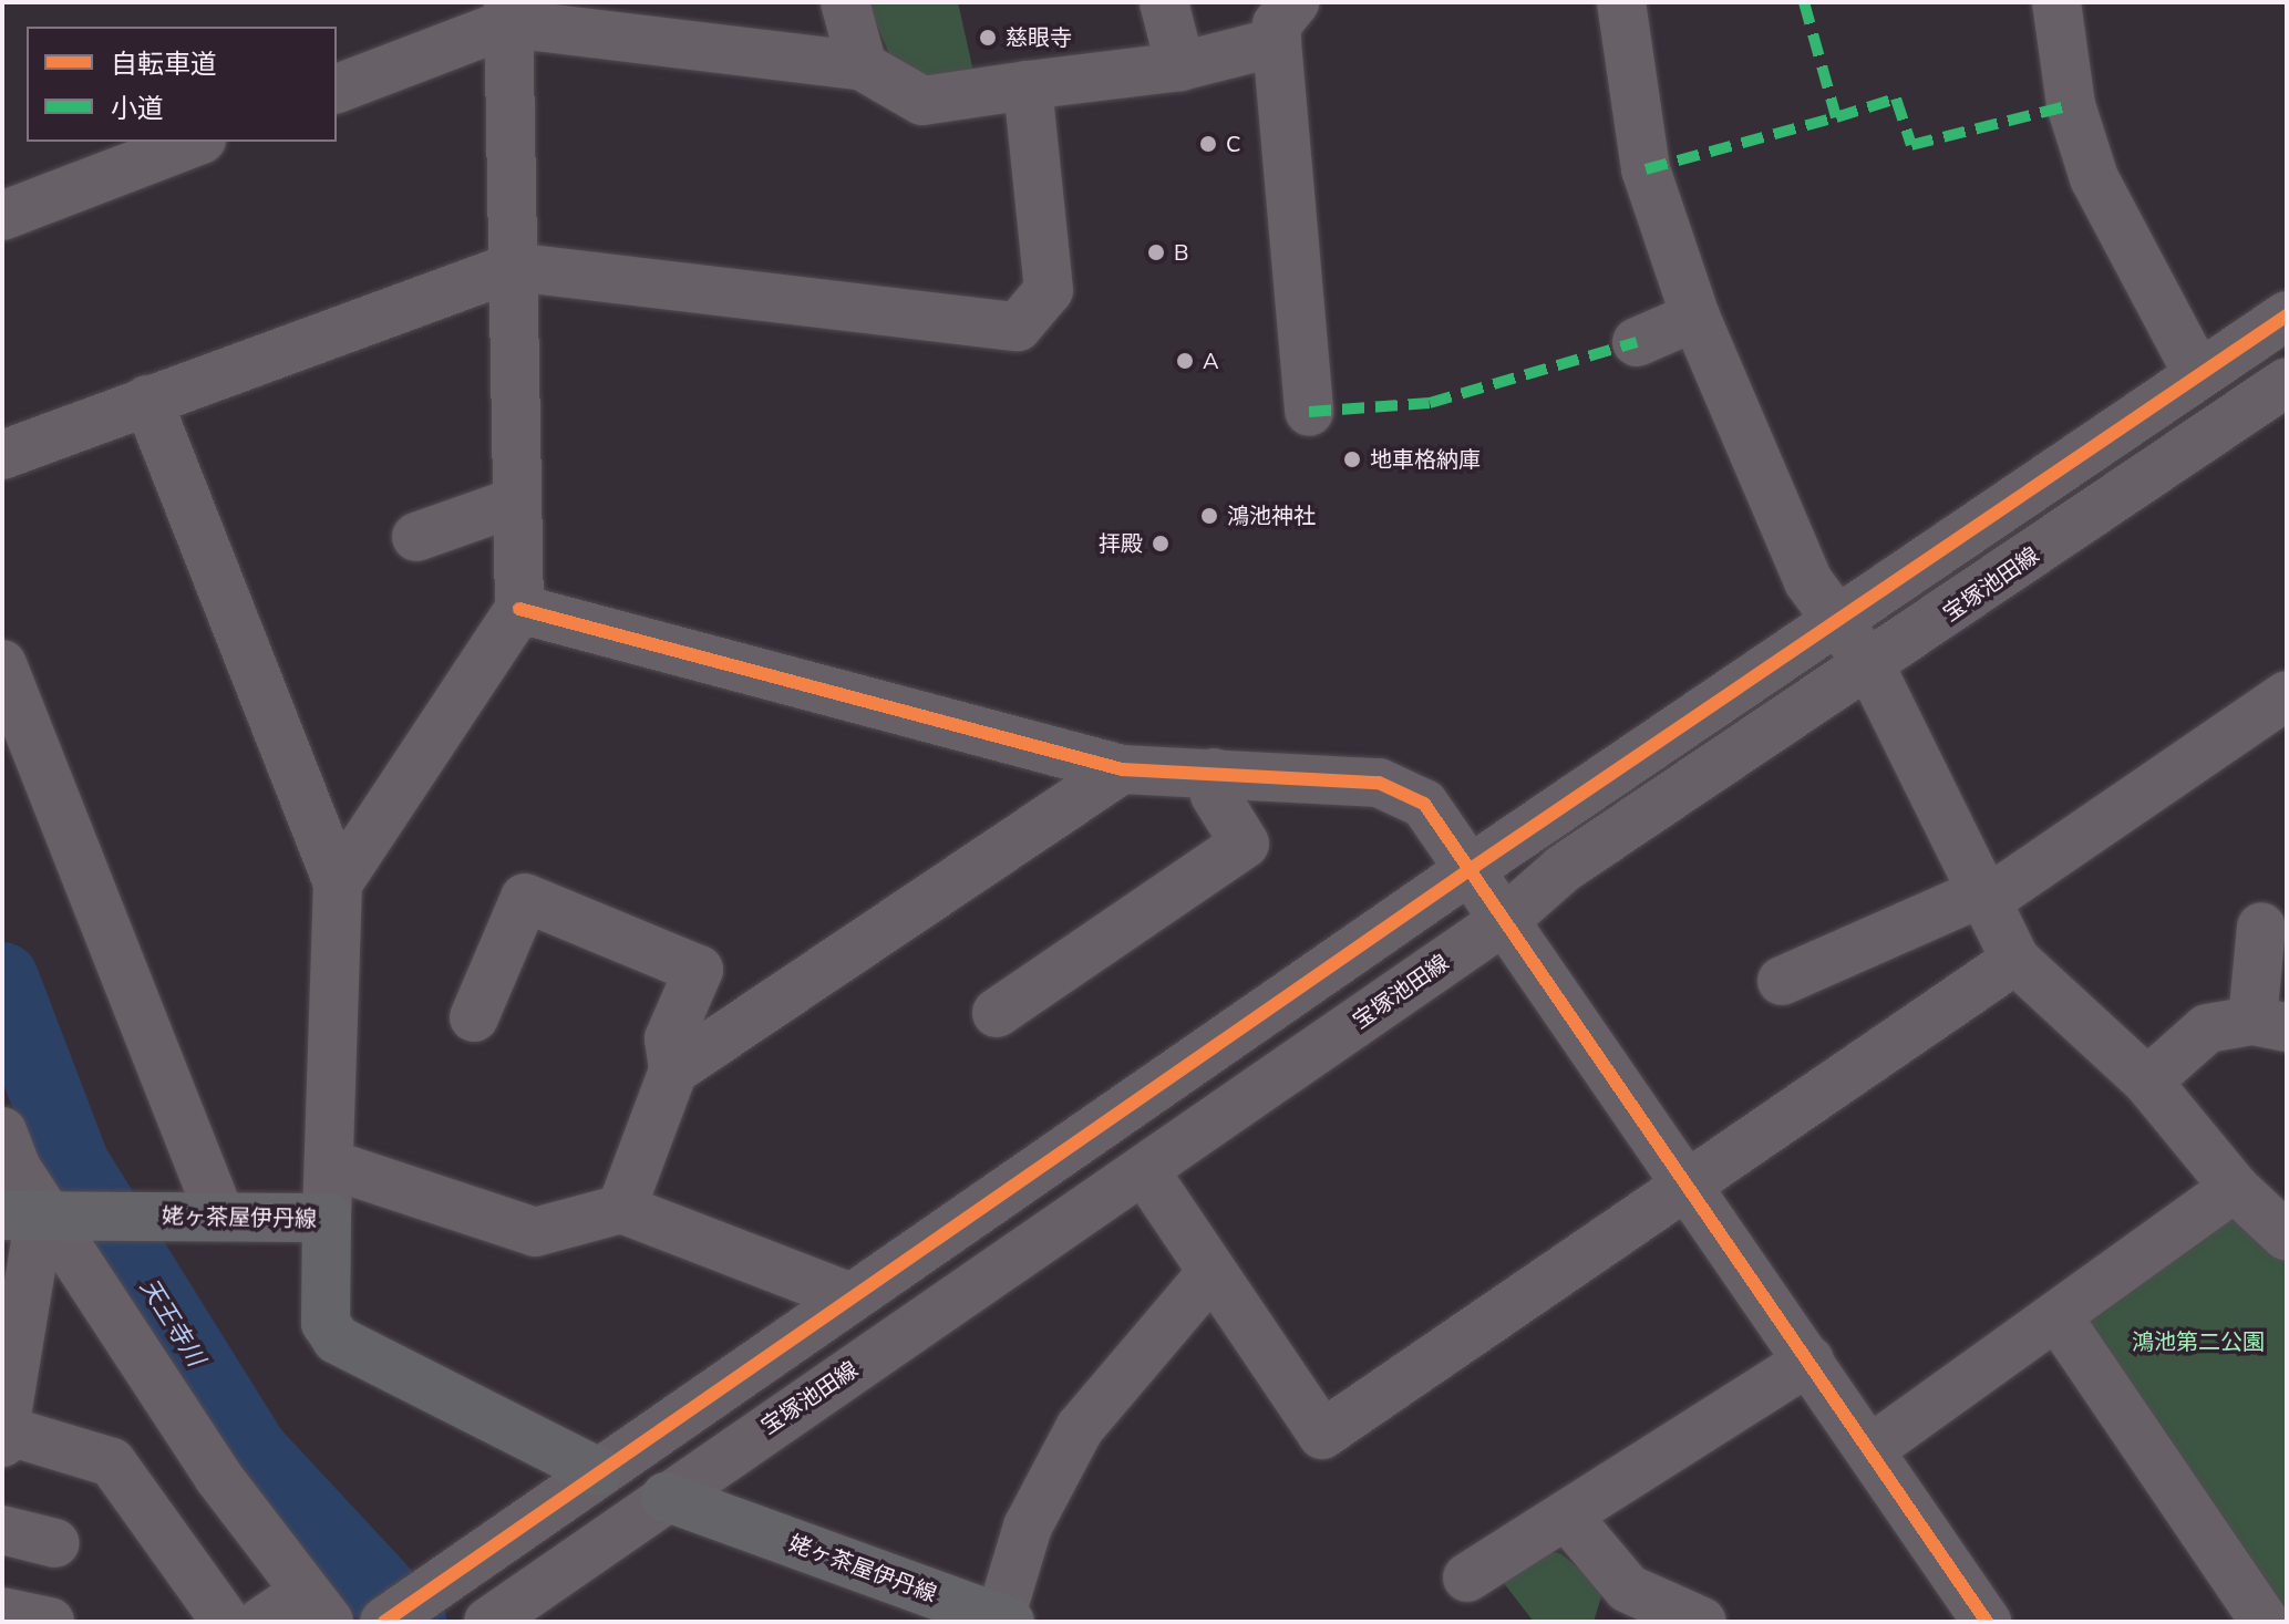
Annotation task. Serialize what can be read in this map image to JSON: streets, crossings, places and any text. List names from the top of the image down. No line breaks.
{"streets":{"main road":["姥ヶ茶屋伊丹線"],"street":["宝塚池田線"]},"crossings":[["宝塚池田線","姥ヶ茶屋伊丹線"]],"water":["天王寺川"],"parks":["鴻池第二公園"],"places":["慈眼寺","C","B","A","地車格納庫","鴻池神社","拝殿"],"legend":["自転車道","小道"]}
